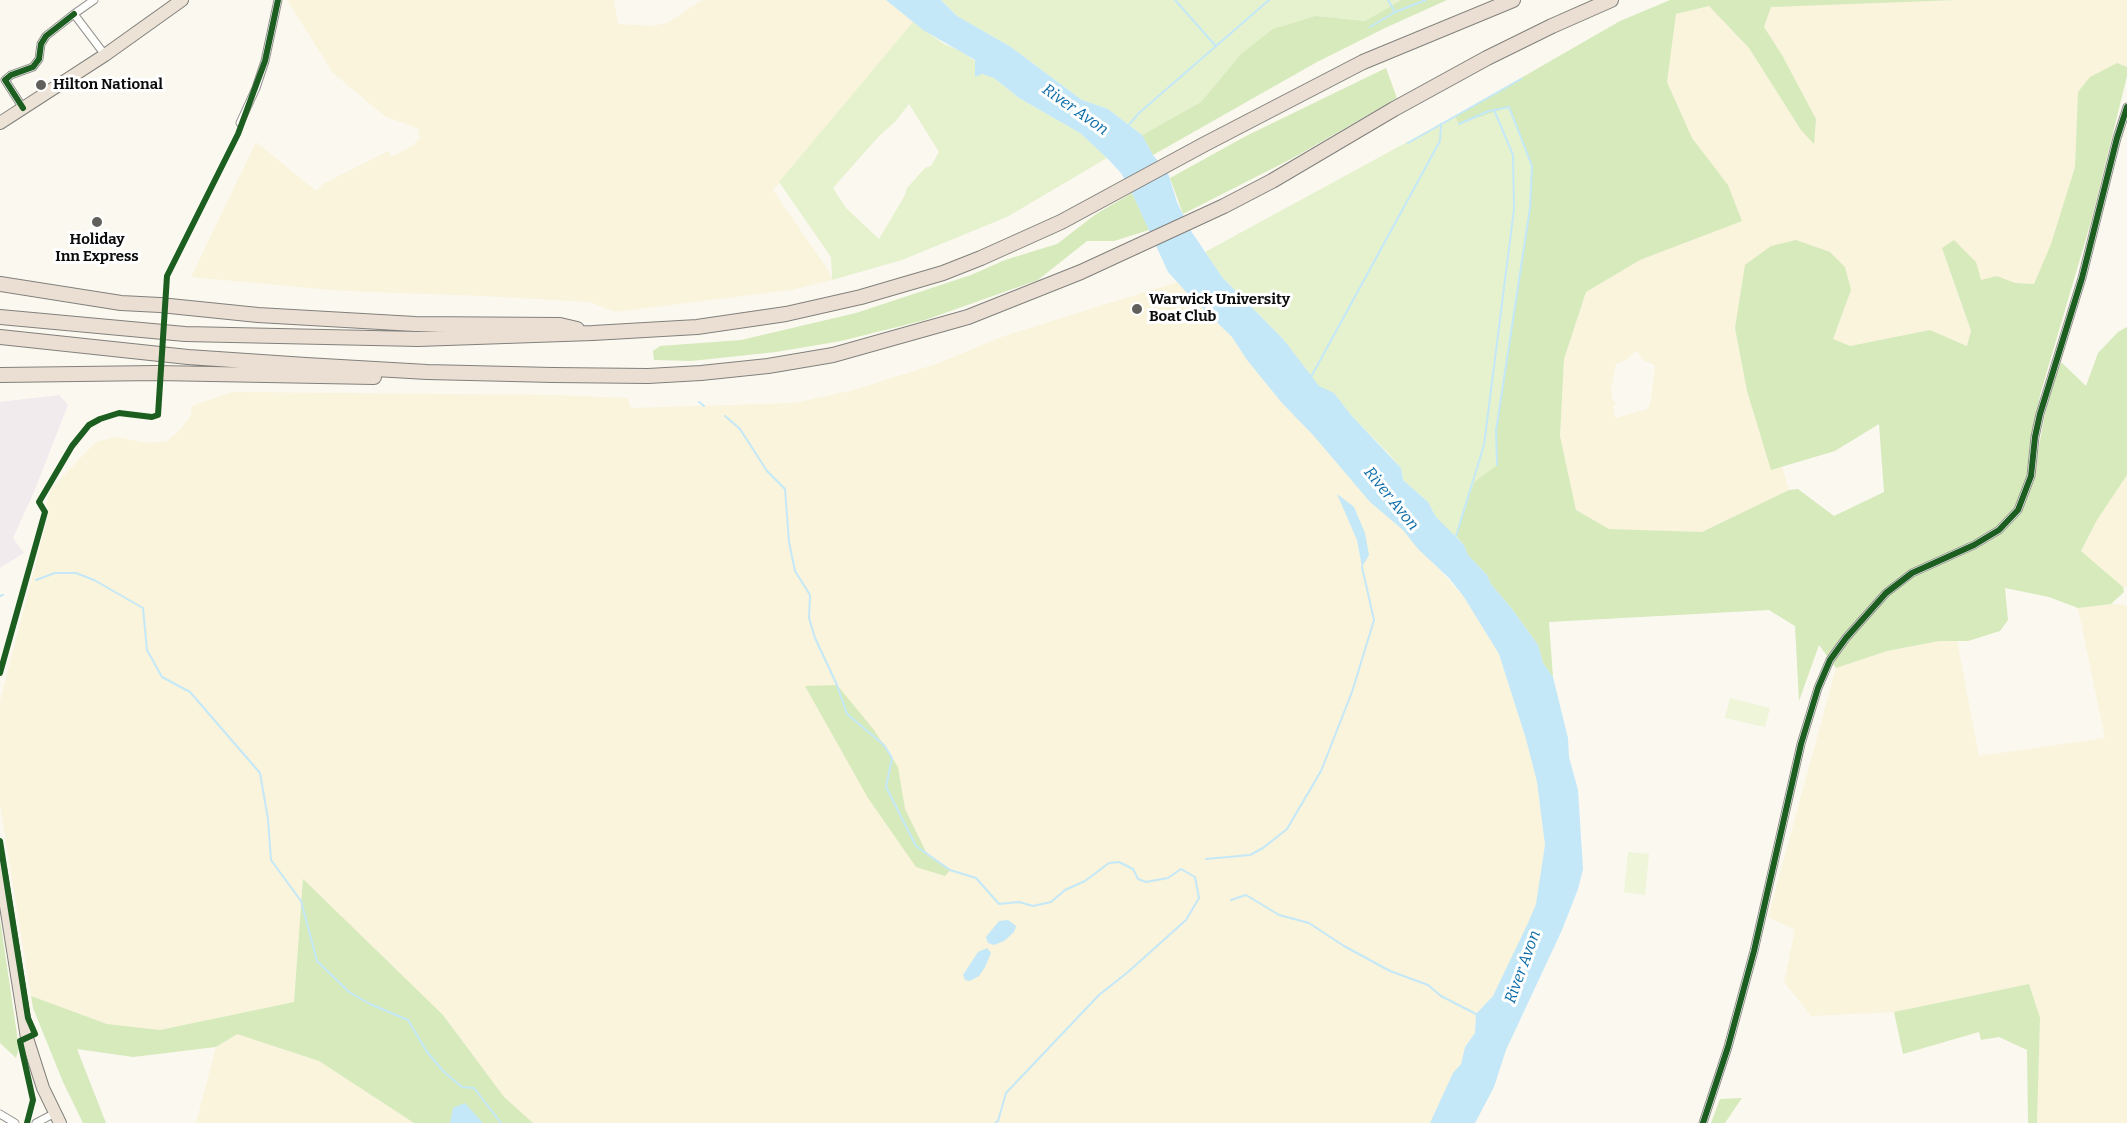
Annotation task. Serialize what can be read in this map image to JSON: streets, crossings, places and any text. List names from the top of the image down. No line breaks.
{"water":["River Avon"],"places":["Hilton National","Holiday Inn Express","Warwick University Boat Club"]}
